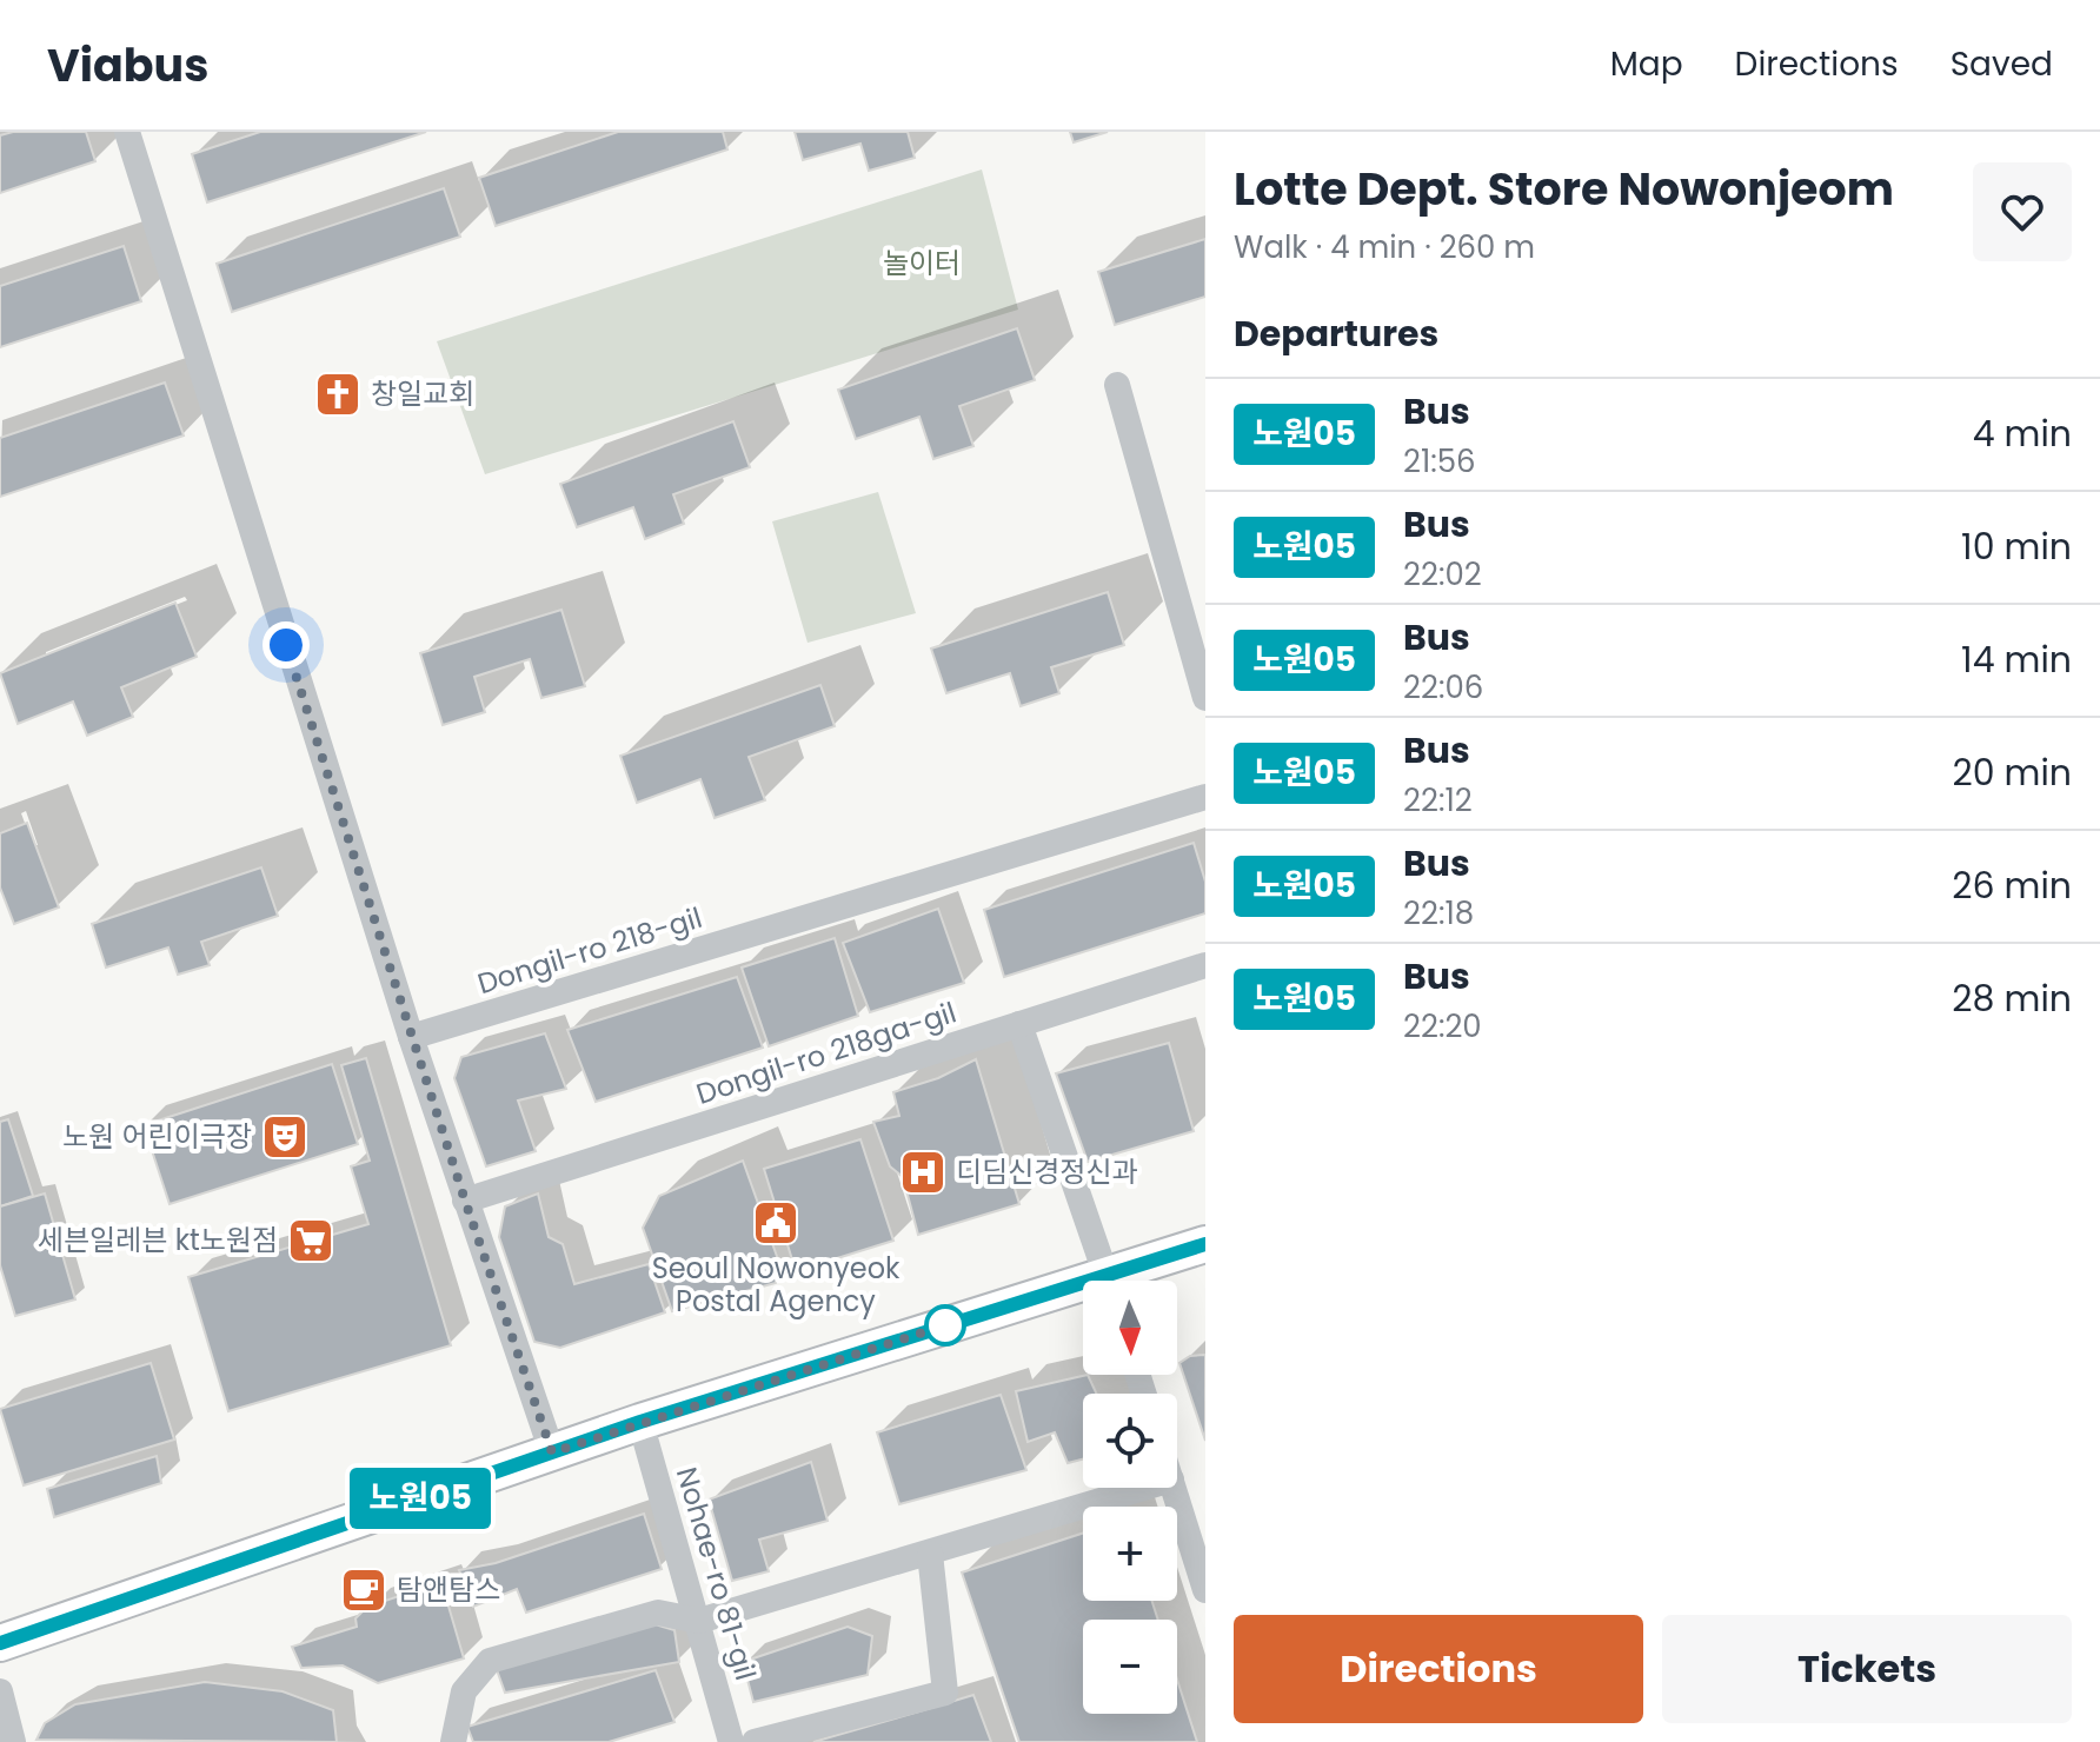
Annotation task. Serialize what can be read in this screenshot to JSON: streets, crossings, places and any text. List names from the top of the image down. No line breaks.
{"streets":{"street":["Dongil-ro 218-gil","Dongil-ro 218ga-gil","Nohae-ro 81-gil"]},"parks":["놀이터"],"places":{"church":["창일교회"],"theatre":["노원 어린이극장"],"hospital":["디딤신경정신과"],"public building":["Seoul Nowonyeok Postal Agency"],"supermarket":["세븐일레븐 kt노원점"],"cafe":["탐앤탐스"]},"lines":["bus line 노원05"],"north":"bottom","page":{"header":"Viabus","nav":["Map","Directions","Saved"],"on_map":"노원05","heading":[["Lotte Dept. Store Nowonjeom","Walk · 4 min · 260 m"],"Departures"],"list":[{"mark":"노원05","name":"Bus","note":"21:56","value":"4 min"},{"mark":"노원05","name":"Bus","note":"22:02","value":"10 min"},{"mark":"노원05","name":"Bus","note":"22:06","value":"14 min"},{"mark":"노원05","name":"Bus","note":"22:12","value":"20 min"},{"mark":"노원05","name":"Bus","note":"22:18","value":"26 min"},{"mark":"노원05","name":"Bus","note":"22:20","value":"28 min"}],"map_buttons":["+","−"],"buttons":["Directions","Tickets"]}}
